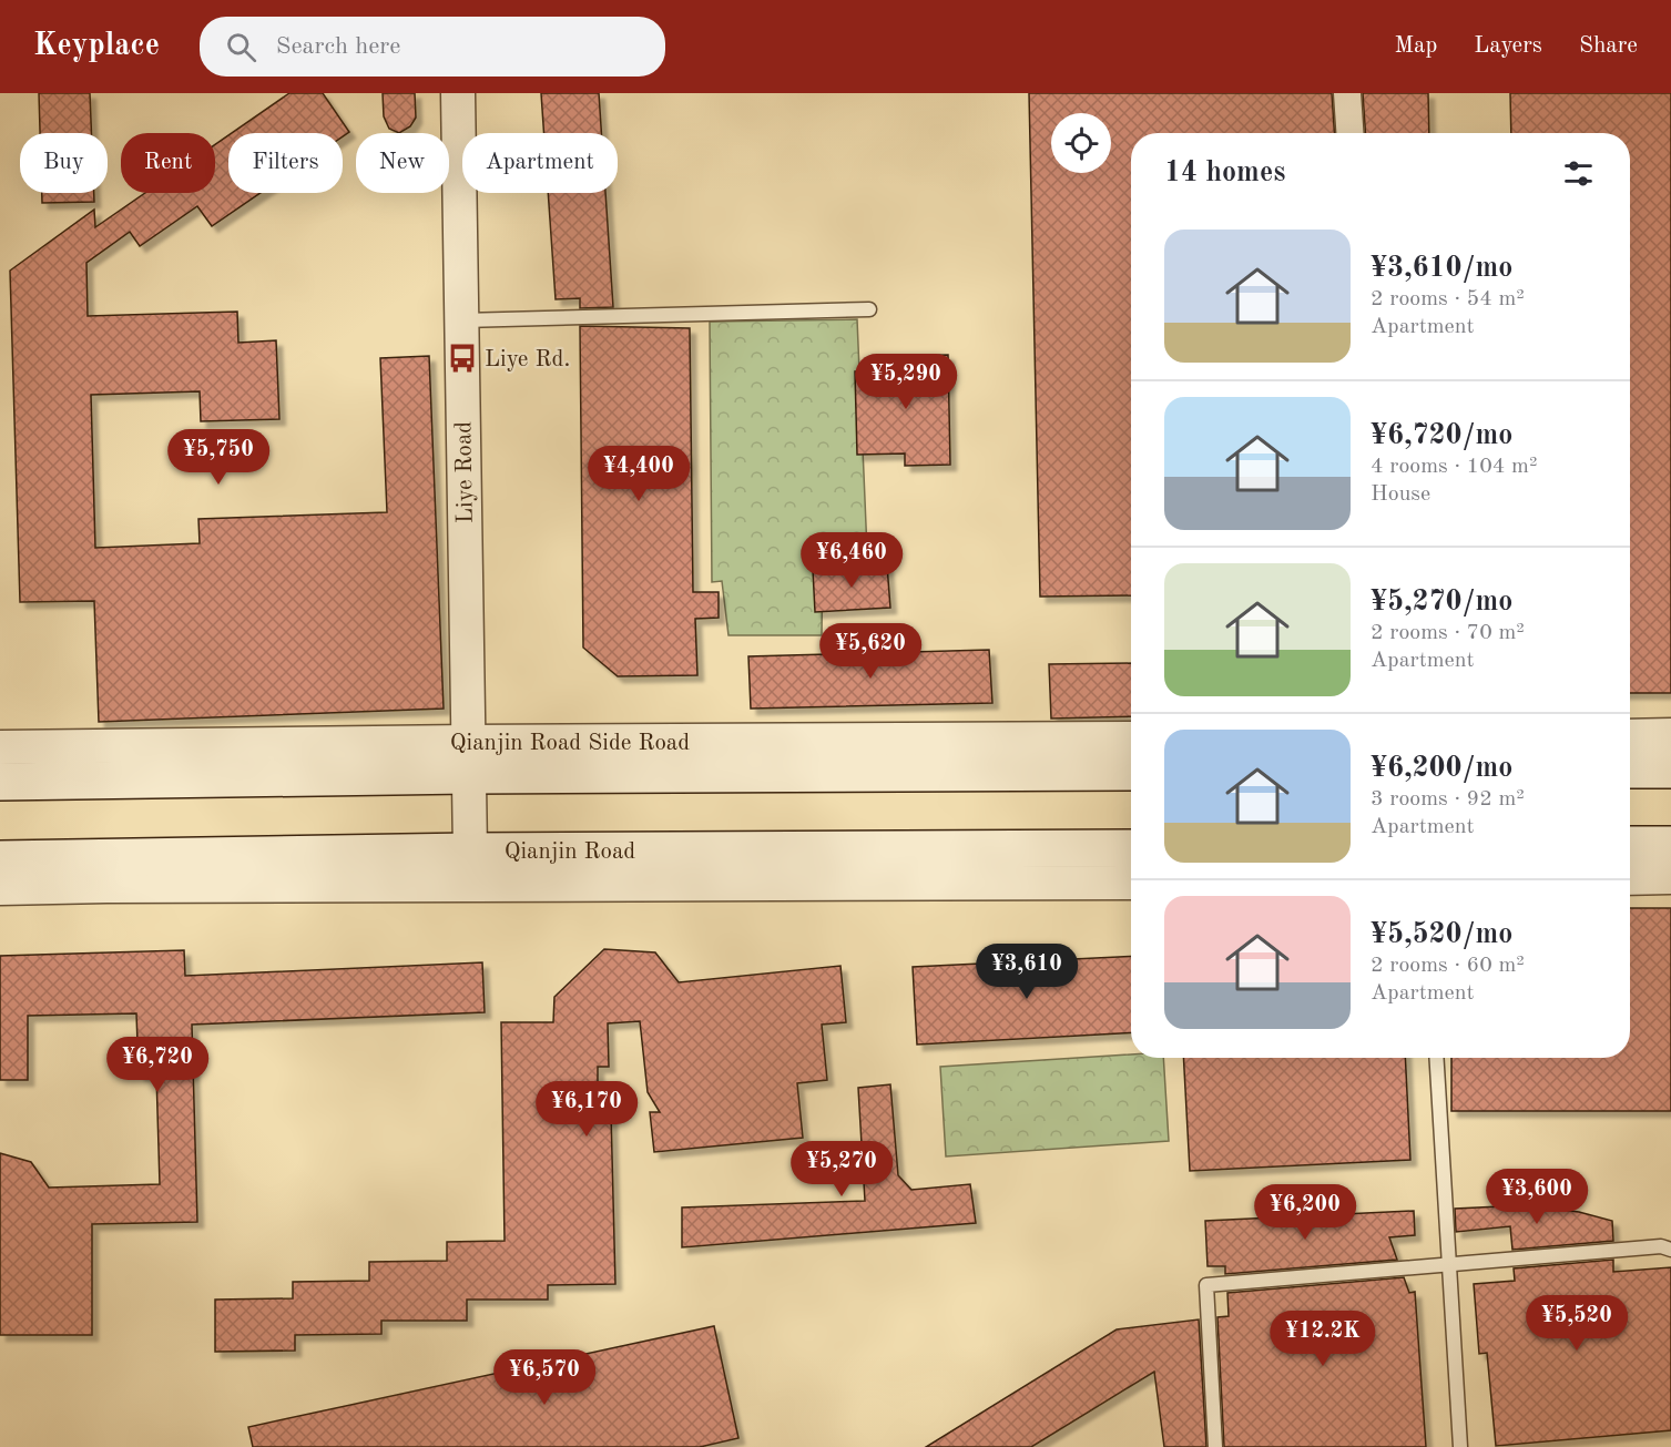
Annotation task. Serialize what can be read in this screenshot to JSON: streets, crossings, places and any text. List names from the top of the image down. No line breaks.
{"streets":{"main road":["Qianjin Road"],"street":["Liye Road","Qianjin Road Side Road"]},"crossings":[["Liye Road","Qianjin Road Side Road"],["Liye Road","Qianjin Road"]],"places":{"bus stop":["Liye Rd."]},"page":{"header":"Keyplace","search":"Search here","nav":["Map","Layers","Share"],"chip":["Buy","Rent","Filters","New","Apartment"],"heading":"14 homes","list":[{"name":"¥3,610/mo","note":"2 rooms · 54 m² · Apartment"},{"name":"¥6,720/mo","note":"4 rooms · 104 m² · House"},{"name":"¥5,270/mo","note":"2 rooms · 70 m² · Apartment"},{"name":"¥6,200/mo","note":"3 rooms · 92 m² · Apartment"},{"name":"¥5,520/mo","note":"2 rooms · 60 m² · Apartment"}],"price":["¥5,290","¥5,750","¥4,400","¥6,460","¥5,620","¥3,610","¥6,720","¥6,170","¥5,270","¥3,600","¥6,200","¥5,520","¥12.2K","¥6,570"]}}
